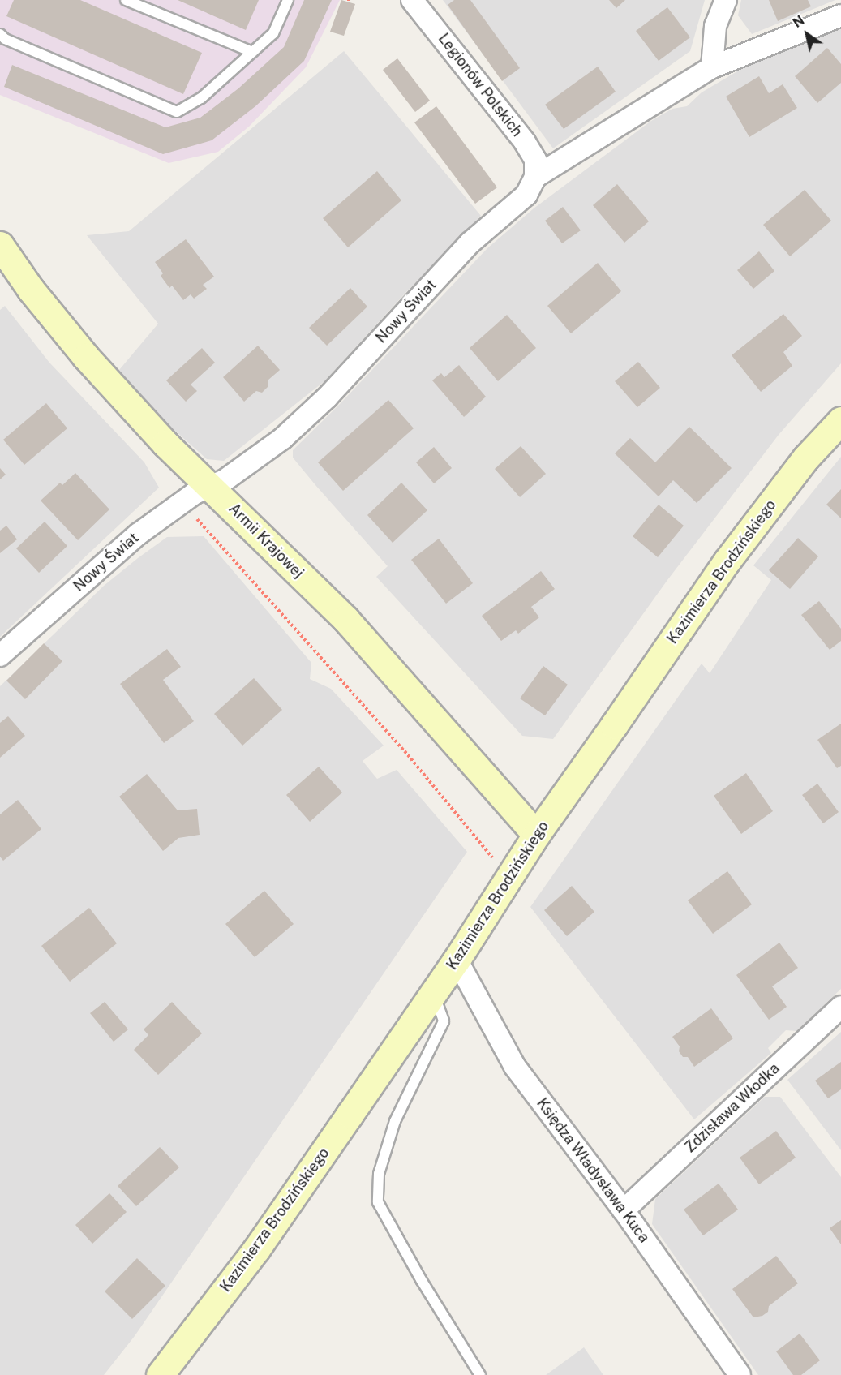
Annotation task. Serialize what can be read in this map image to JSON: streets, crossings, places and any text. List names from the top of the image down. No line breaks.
{"streets":{"main road":["Armii Krajowej","Kazimierza Brodzińskiego"],"street":["Legionów Polskich","Nowy Świat","Zdzisława Włodka","Księdza Władysława Kuca"]},"crossings":[["Legionów Polskich","Nowy Świat"],["Nowy Świat","Armii Krajowej"],["Armii Krajowej","Kazimierza Brodzińskiego"],["Kazimierza Brodzińskiego","Księdza Władysława Kuca"],["Zdzisława Włodka","Księdza Władysława Kuca"]],"north":"top left"}
